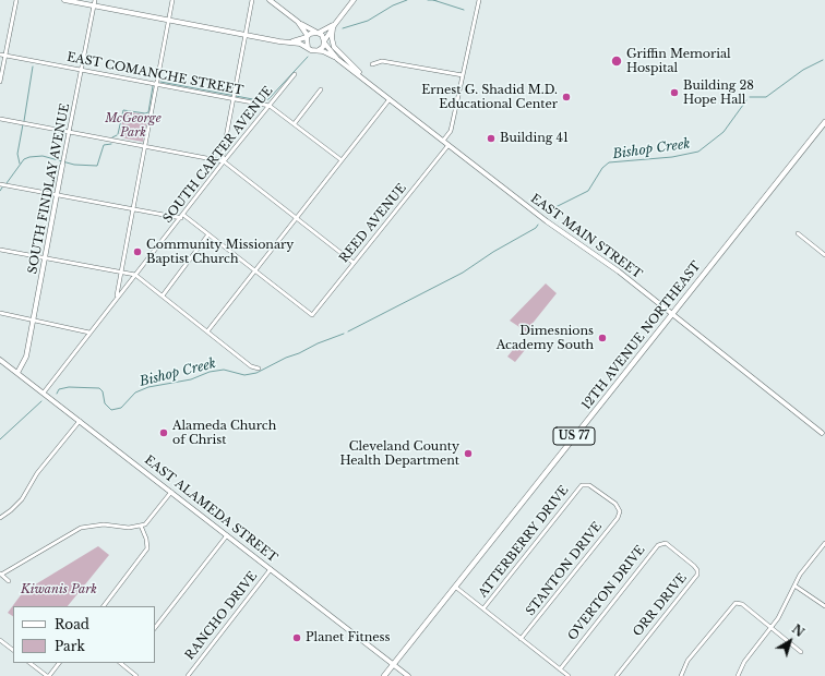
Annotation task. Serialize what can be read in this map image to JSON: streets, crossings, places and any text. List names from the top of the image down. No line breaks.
{"streets":{"main road":["12TH AVENUE NORTHEAST","US 77"],"street":["EAST COMANCHE STREET","SOUTH CARTER AVENUE","SOUTH FINDLAY AVENUE","REED AVENUE","EAST MAIN STREET","EAST ALAMEDA STREET","ATTERBERRY DRIVE","STANTON DRIVE","OVERTON DRIVE","ORR DRIVE","RANCHO DRIVE"]},"crossings":[["EAST COMANCHE STREET","SOUTH CARTER AVENUE"],["EAST COMANCHE STREET","SOUTH FINDLAY AVENUE"],["SOUTH CARTER AVENUE","EAST ALAMEDA STREET"],["SOUTH FINDLAY AVENUE","EAST ALAMEDA STREET"],["REED AVENUE","EAST MAIN STREET"],["EAST MAIN STREET","12TH AVENUE NORTHEAST"],["12TH AVENUE NORTHEAST","US 77"],["12TH AVENUE NORTHEAST","EAST ALAMEDA STREET"],["US 77","EAST ALAMEDA STREET"],["EAST ALAMEDA STREET","RANCHO DRIVE"],["ATTERBERRY DRIVE","STANTON DRIVE"],["OVERTON DRIVE","ORR DRIVE"]],"water":["Bishop Creek"],"parks":["McGeorge Park","Kiwanis Park"],"places":["Griffin Memorial Hospital","Building 28 Hope Hall","Ernest G. Shadid M.D. Educational Center","Building 41","Community Missionary Baptist Church","Dimesnions Academy South","Alameda Church of Christ","Cleveland County Health Department","Planet Fitness"],"legend":["Road","Park"],"north":"top right"}
